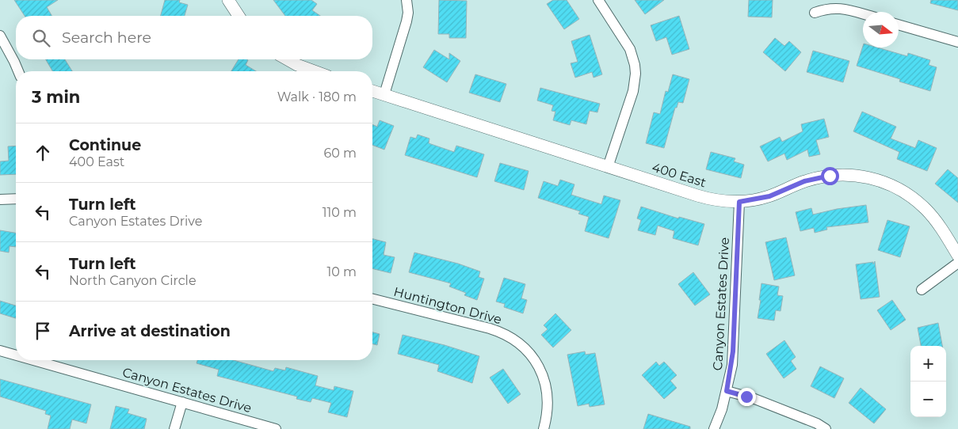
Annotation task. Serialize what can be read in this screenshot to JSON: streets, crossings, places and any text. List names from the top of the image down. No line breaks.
{"streets":{"street":["400 East","Canyon Estates Drive","Huntington Drive"]},"crossings":[["400 East","Canyon Estates Drive"]],"north":"right","page":{"search":"Search here","heading":["3 min","Walk · 180 m"],"list":[["Continue","400 East","60 m"],["Turn left","Canyon Estates Drive","110 m"],["Turn left","North Canyon Circle","10 m"],"Arrive at destination"],"map_buttons":["+","−"]}}
